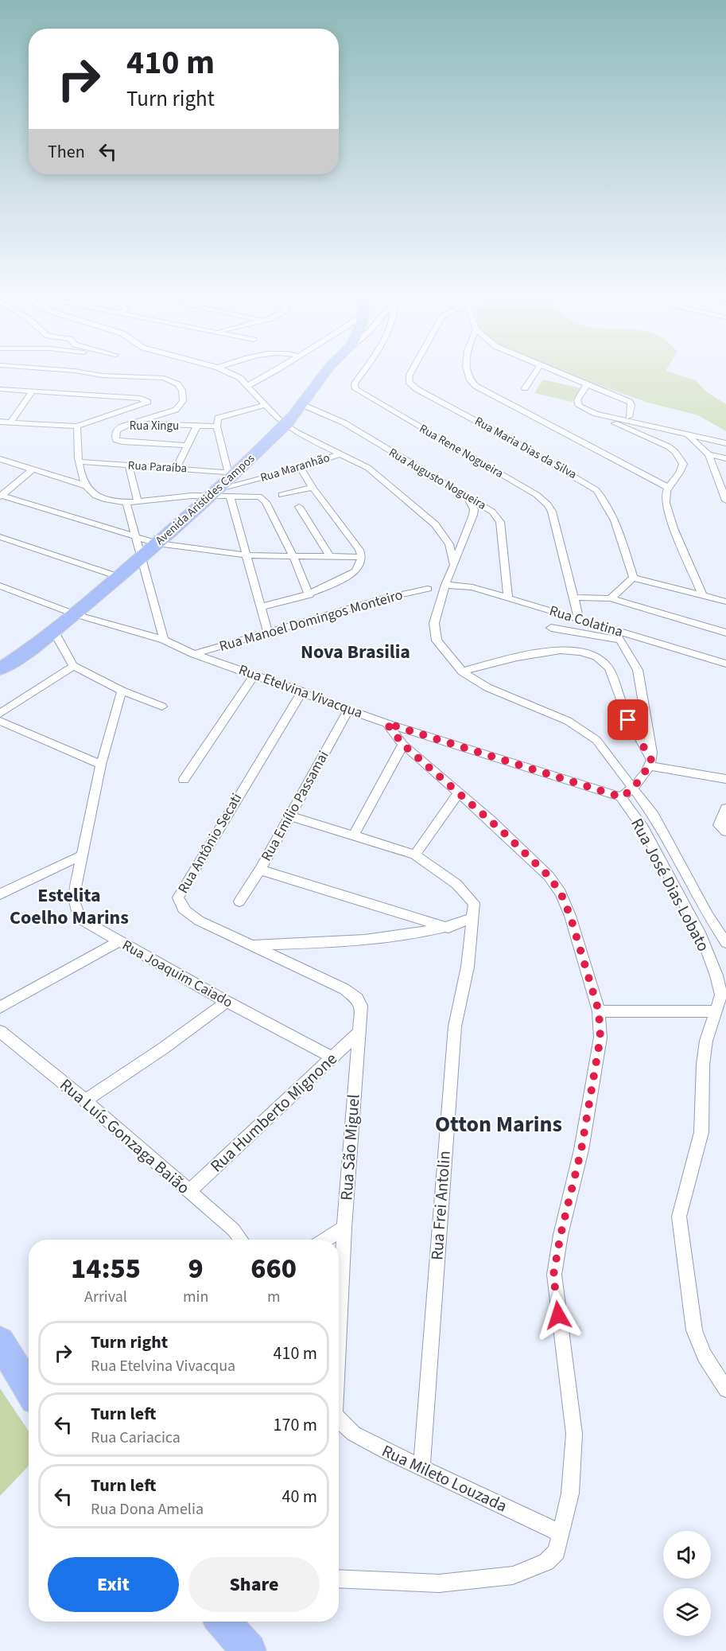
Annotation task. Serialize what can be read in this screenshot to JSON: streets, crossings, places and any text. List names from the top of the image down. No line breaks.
{"streets":{"highway":["Avenida Aristides Campos"],"street":["Rua Xingu","Rua Maria Dias da Silva","Rua Rene Nogueira","Rua Paraíba","Rua Maranhão","Rua Augusto Nogueira","Rua Manoel Domingos Monteiro","Rua Colatina","Rua Etelvina Vivacqua","Rua Emílio Passamai","Rua Antônio Secati","Rua José Dias Lobato","Rua Joaquim Caiado","Rua Humberto Mignone","Rua Luís Gonzaga Baião","Rua São Miguel","Rua Frei Antolin","Rua Mileto Louzada"]},"crossings":[["Rua Rene Nogueira","Rua Colatina"],["Rua Paraíba","Avenida Aristides Campos"],["Rua Maranhão","Avenida Aristides Campos"],["Rua Augusto Nogueira","Avenida Aristides Campos"],["Rua Augusto Nogueira","Rua Colatina"],["Avenida Aristides Campos","Rua Etelvina Vivacqua"],["Rua Manoel Domingos Monteiro","Rua Etelvina Vivacqua"],["Rua Etelvina Vivacqua","Rua Emílio Passamai"],["Rua Etelvina Vivacqua","Rua Antônio Secati"],["Rua Etelvina Vivacqua","Rua José Dias Lobato"],["Rua Antônio Secati","Rua São Miguel"],["Rua Antônio Secati","Rua Frei Antolin"],["Rua Joaquim Caiado","Rua Humberto Mignone"],["Rua Humberto Mignone","Rua Luís Gonzaga Baião"],["Rua Humberto Mignone","Rua São Miguel"],["Rua Frei Antolin","Rua Mileto Louzada"]],"districts":["Nova Brasilia","Estelita Coelho Marins","Otton Marins"],"page":{"turn":["410 m","Turn right"],"then":"Then","eta":["14:55","Arrival","9","min","660","m"],"list":[{"name":"Turn right","note":"Rua Etelvina Vivacqua","value":"410 m"},{"name":"Turn left","note":"Rua Cariacica","value":"170 m"},{"name":"Turn left","note":"Rua Dona Amelia","value":"40 m"}],"buttons":["Exit","Share"]}}
